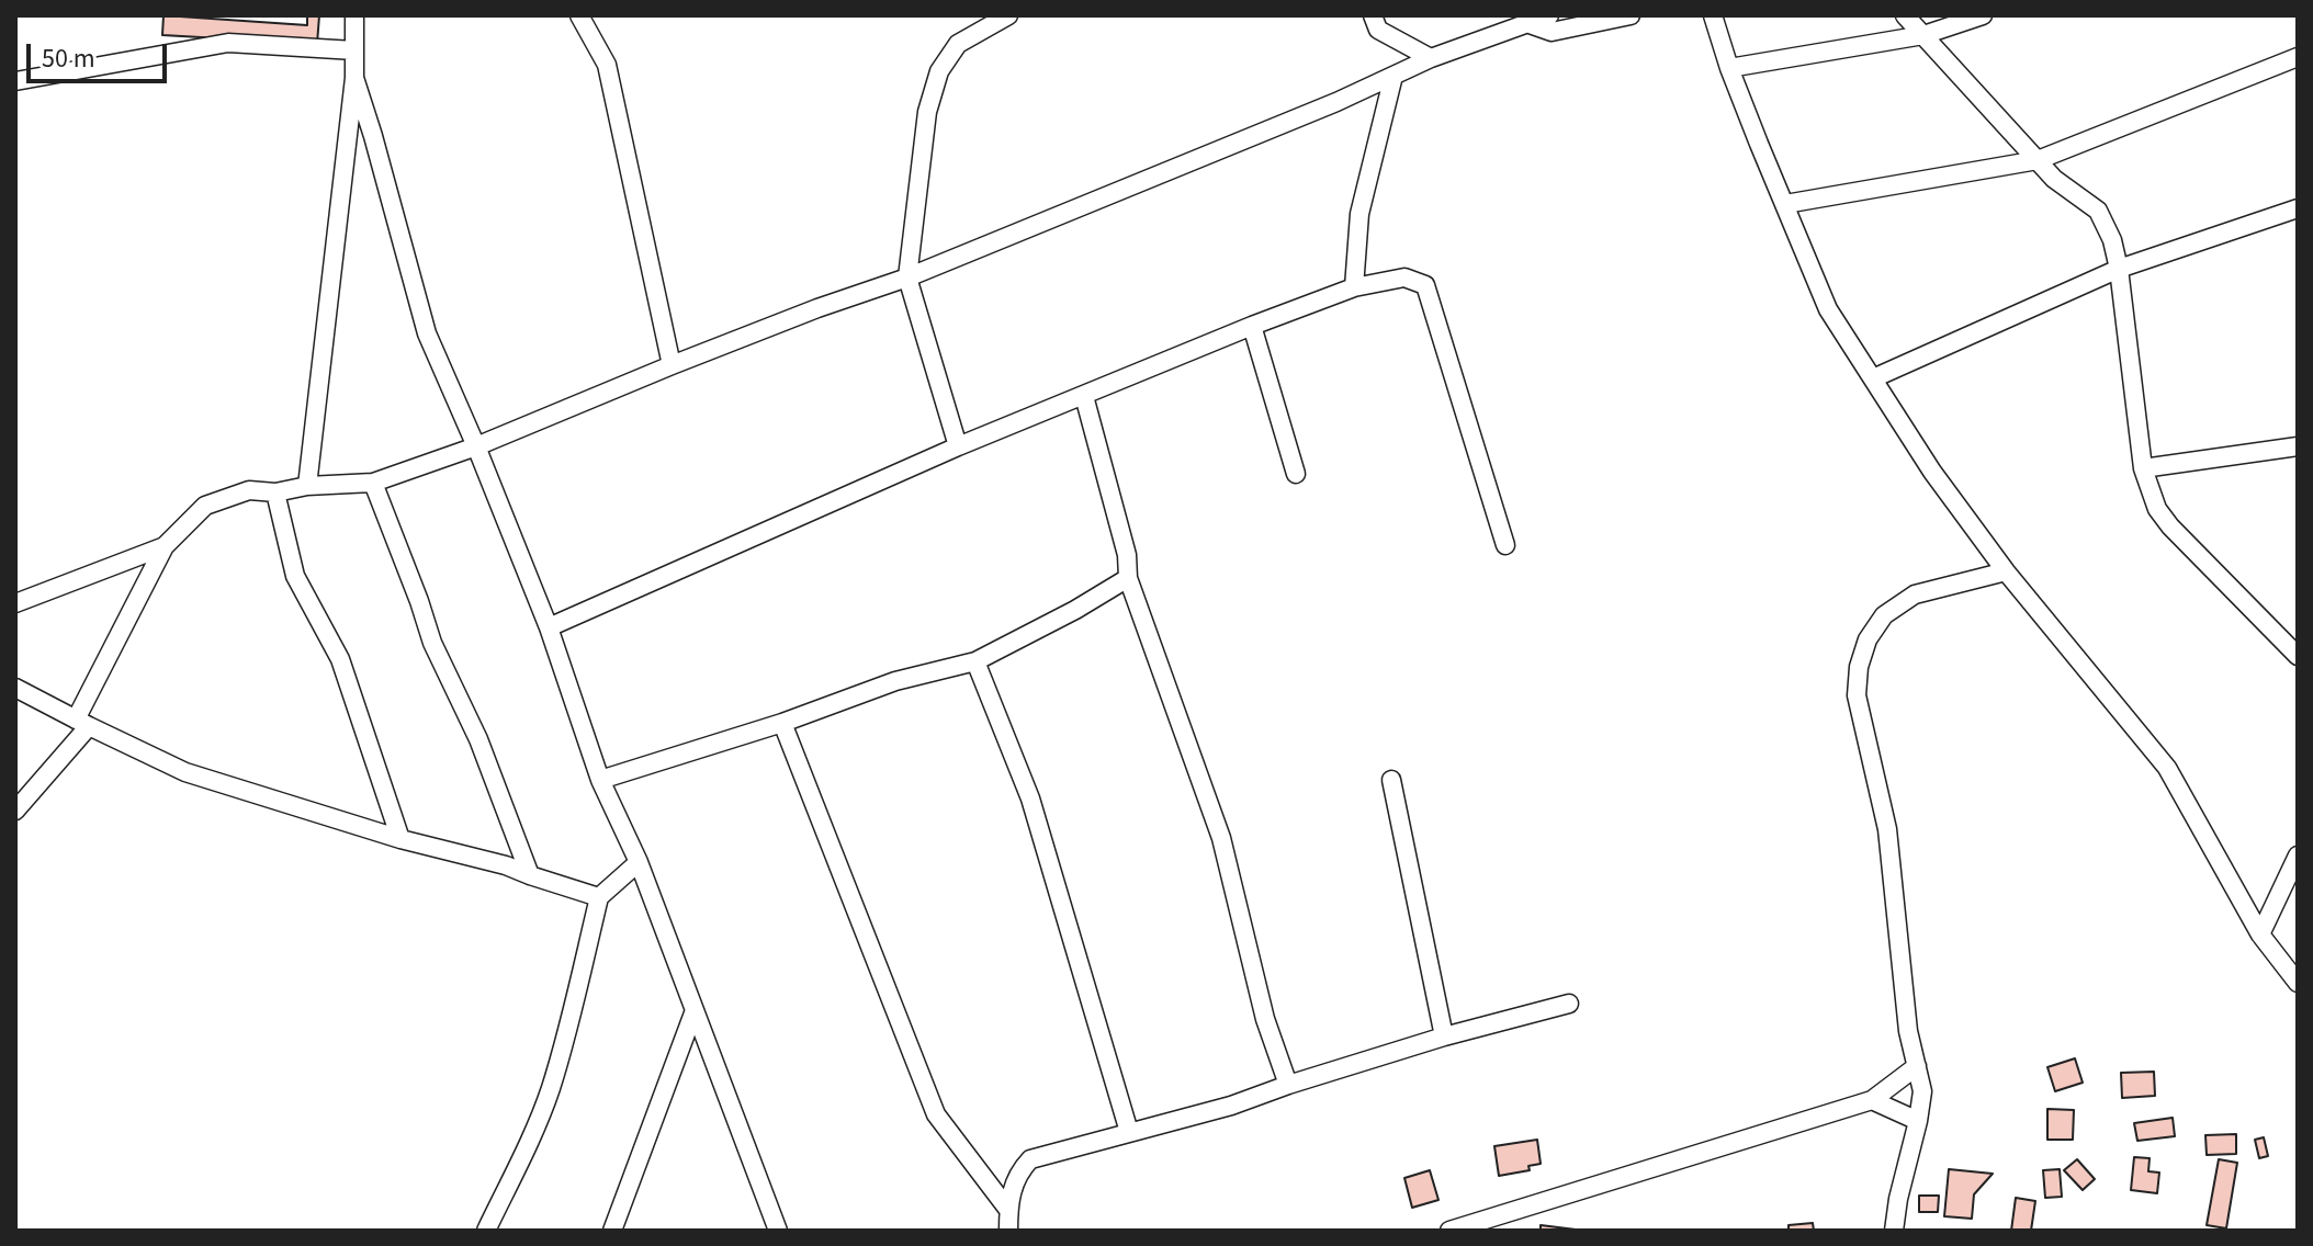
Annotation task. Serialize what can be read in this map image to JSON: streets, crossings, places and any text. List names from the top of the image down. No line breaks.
{"scale_bar":"50 m"}
